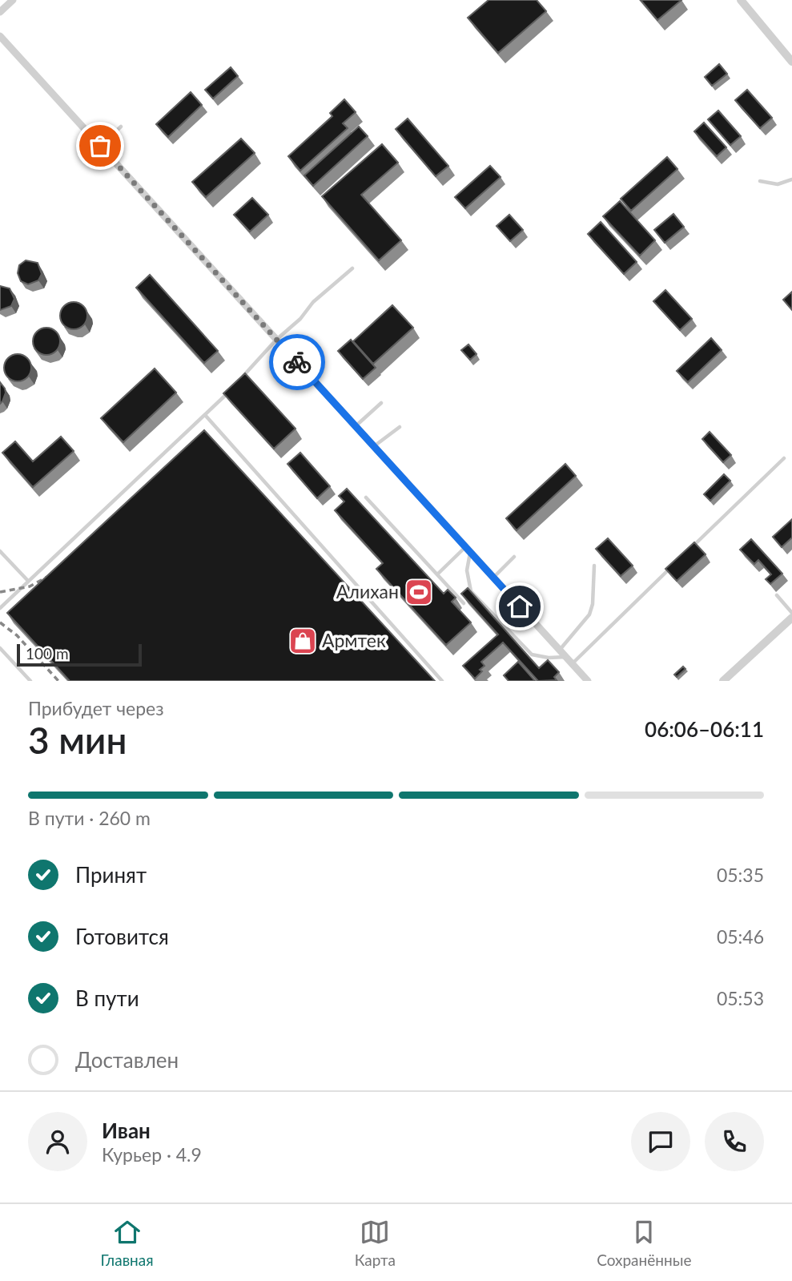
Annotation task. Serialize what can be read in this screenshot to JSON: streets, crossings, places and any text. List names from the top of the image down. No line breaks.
{"places":{"sports":["Алихан"],"shop":["Армтек"]},"scale_bar":"100 m","page":{"scale":"100 m","heading":["3 мин","Прибудет через","06:06–06:11"],"panel":["Иван","Курьер · 4.9"],"bar":"В пути · 260 m","list":[["Принят","05:35"],["Готовится","05:46"],["В пути","05:53"],"Доставлен"],"tabs":["Главная","Карта","Сохранённые"]}}
